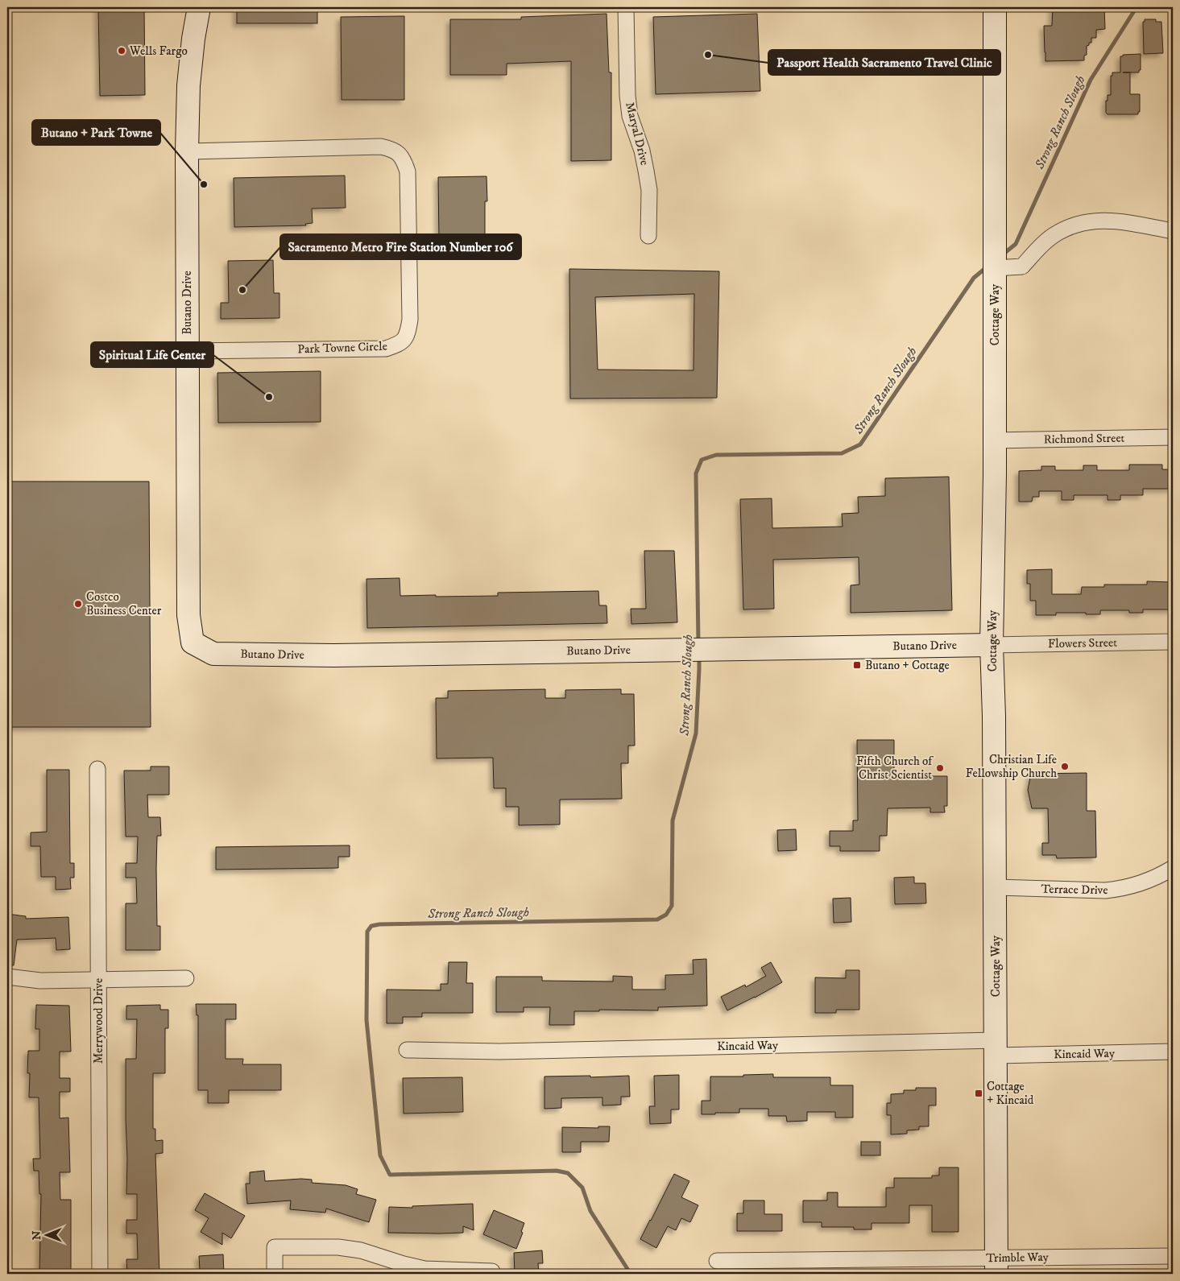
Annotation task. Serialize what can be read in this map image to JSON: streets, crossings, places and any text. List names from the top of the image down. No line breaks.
{"streets":{"street":["Maryal Drive","Butano Drive","Cottage Way","Park Towne Circle","Richmond Street","Flowers Street","Terrace Drive","Merrywood Drive","Kincaid Way","Trimble Way"]},"crossings":[["Butano Drive","Cottage Way"],["Butano Drive","Park Towne Circle"],["Butano Drive","Flowers Street"],["Cottage Way","Richmond Street"],["Cottage Way","Flowers Street"],["Cottage Way","Terrace Drive"],["Cottage Way","Kincaid Way"],["Cottage Way","Trimble Way"]],"water":["Strong Ranch Slough"],"places":{"other":["Wells Fargo","Passport Health Sacramento Travel Clinic","Butano + Park Towne","Sacramento Metro Fire Station Number 106","Spiritual Life Center","Costco Business Center","Christian Life Fellowship Church","Fifth Church of Christ Scientist"],"transit":["Butano + Cottage","Cottage + Kincaid"]},"north":"left"}
